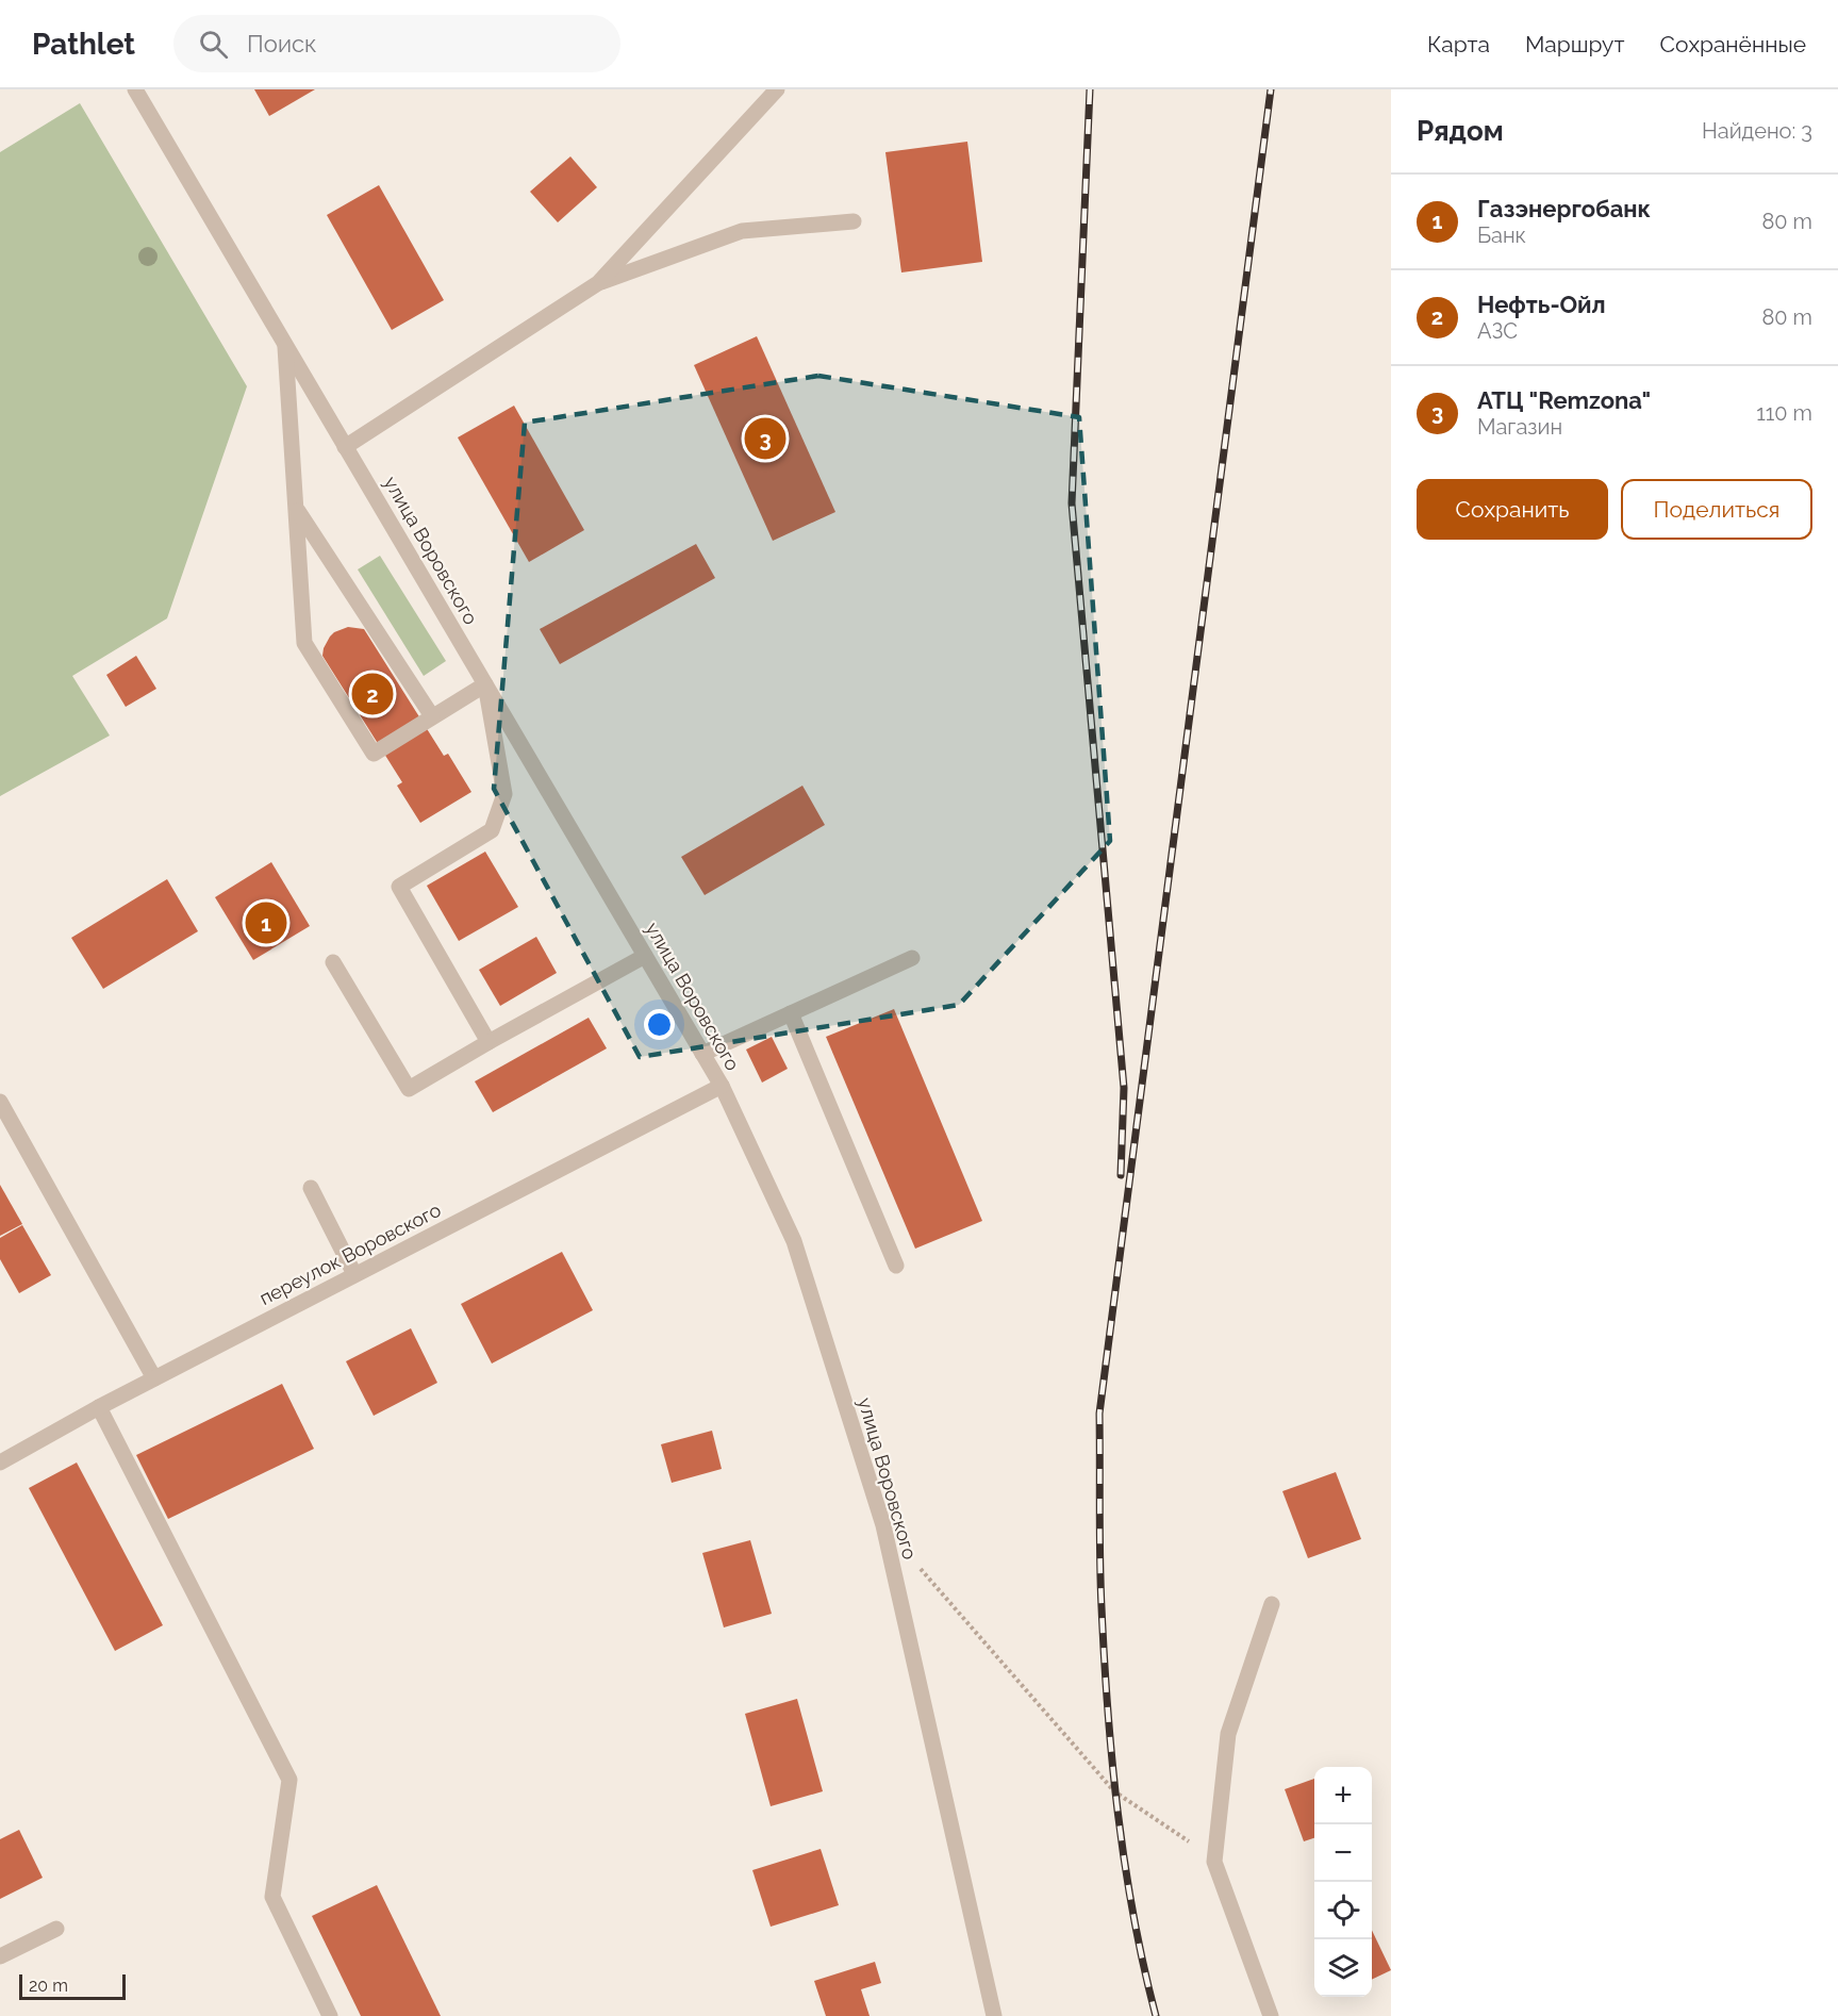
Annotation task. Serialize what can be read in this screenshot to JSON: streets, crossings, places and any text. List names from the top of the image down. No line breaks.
{"streets":{"street":["улица Воровского","переулок Воровского"]},"crossings":[["улица Воровского","переулок Воровского"]],"scale_bar":"20 m","page":{"header":"Pathlet","search":"Поиск","nav":["Карта","Маршрут","Сохранённые"],"heading":["Рядом","Найдено: 3"],"list":[{"mark":"1","name":"Газэнергобанк","note":"Банк","value":"80 m"},{"mark":"2","name":"Нефть-Ойл","note":"АЗС","value":"80 m"},{"mark":"3","name":"АТЦ \"Remzona\"","note":"Магазин","value":"110 m"}],"pins":["3","2","1"],"buttons":["Сохранить","Поделиться"],"map_buttons":["+","−"],"scale":"20 m"}}
